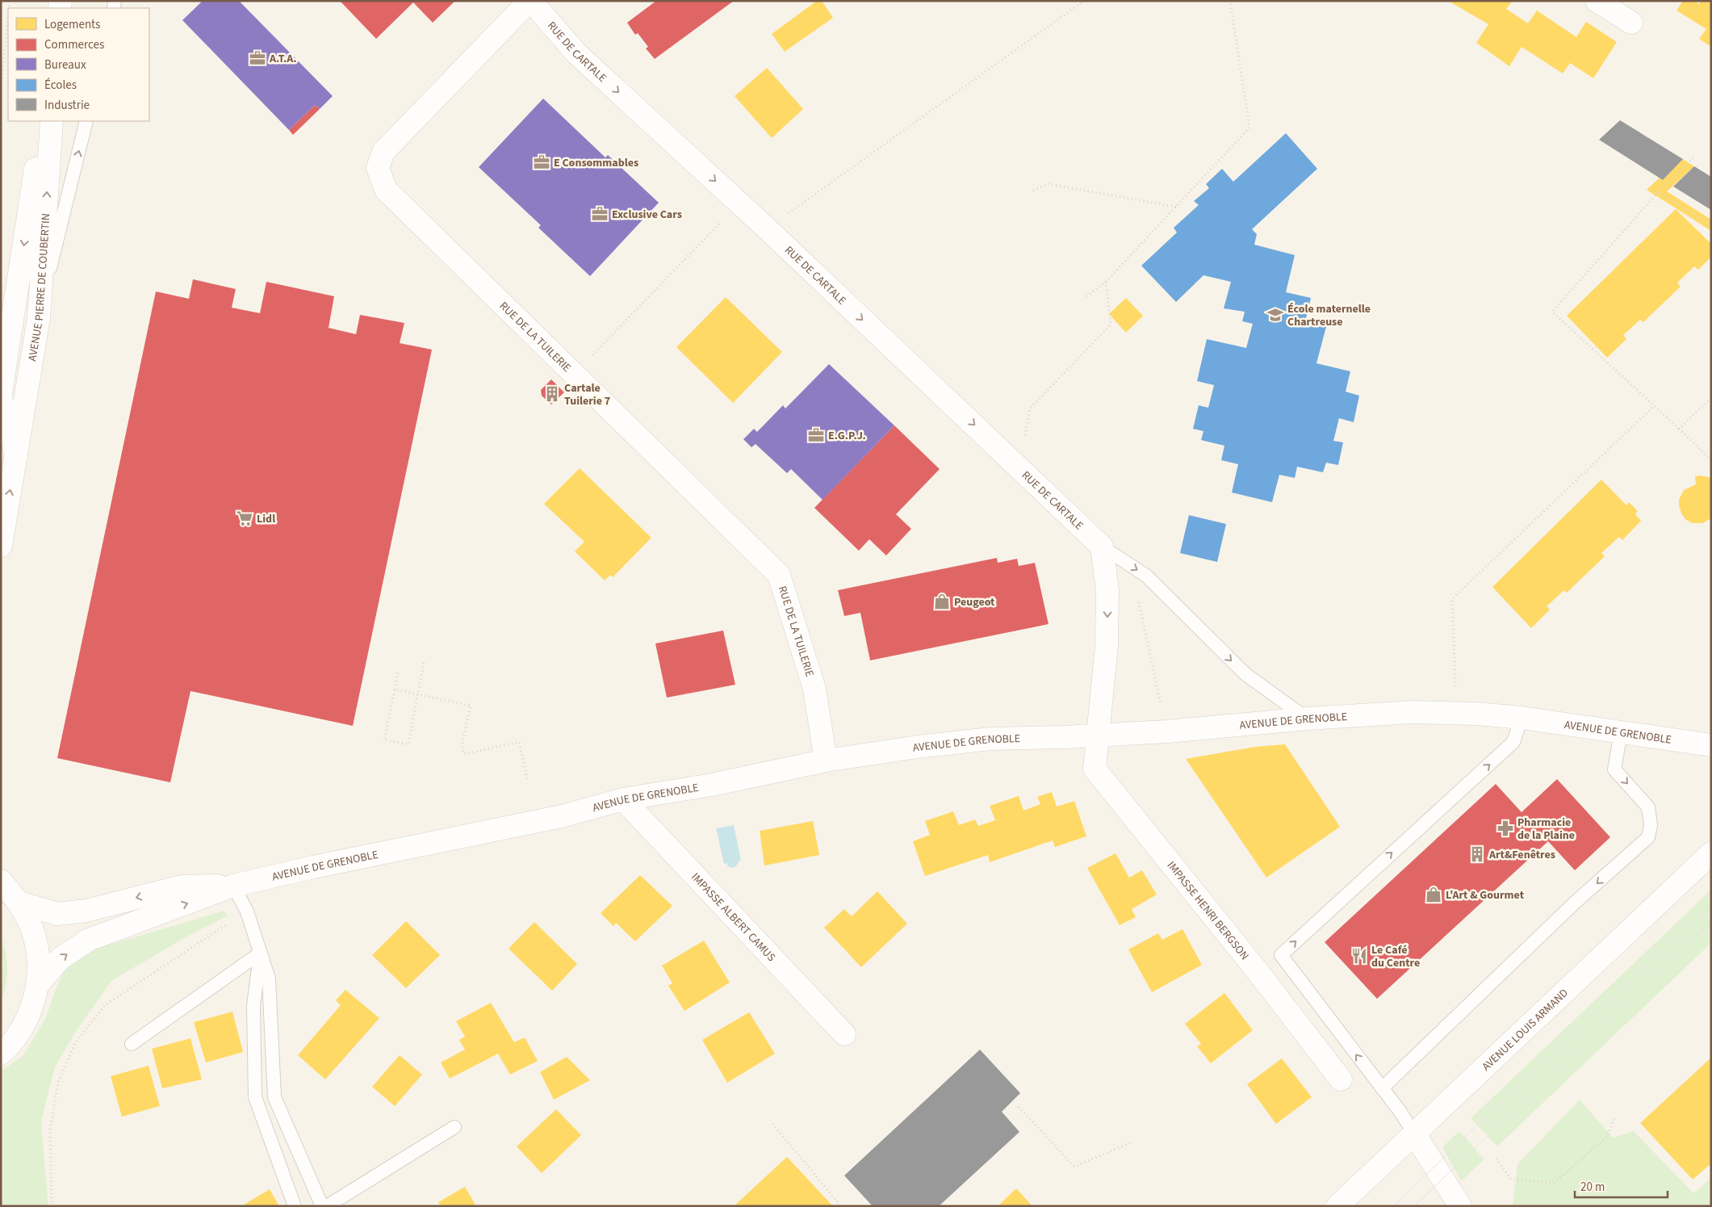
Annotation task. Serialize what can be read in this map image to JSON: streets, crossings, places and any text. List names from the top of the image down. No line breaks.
{"streets":{"street":["RUE DE CARTALE","AVENUE PIERRE DE COUBERTIN","RUE DE LA TUILERIE","AVENUE DE GRENOBLE","IMPASSE HENRI BERGSON","IMPASSE ALBERT CAMUS","AVENUE LOUIS ARMAND"]},"crossings":[["RUE DE CARTALE","RUE DE LA TUILERIE"],["RUE DE LA TUILERIE","AVENUE DE GRENOBLE"],["AVENUE DE GRENOBLE","IMPASSE HENRI BERGSON"],["AVENUE DE GRENOBLE","IMPASSE ALBERT CAMUS"]],"one_way":["RUE DE CARTALE"],"places":{"office":["A.T.A.","E Consommables","Exclusive Cars","E.G.P.J."],"school or university":["École maternelle Chartreuse"],"building":["Cartale Tuilerie 7","Art&Fenêtres"],"supermarket":["Lidl"],"shop":["Peugeot","L'Art & Gourmet"],"pharmacy":["Pharmacie de la Plaine"],"restaurant":["Le Café du Centre"]},"legend":["Logements","Commerces","Bureaux","Écoles","Industrie"],"scale_bar":"20 m"}
